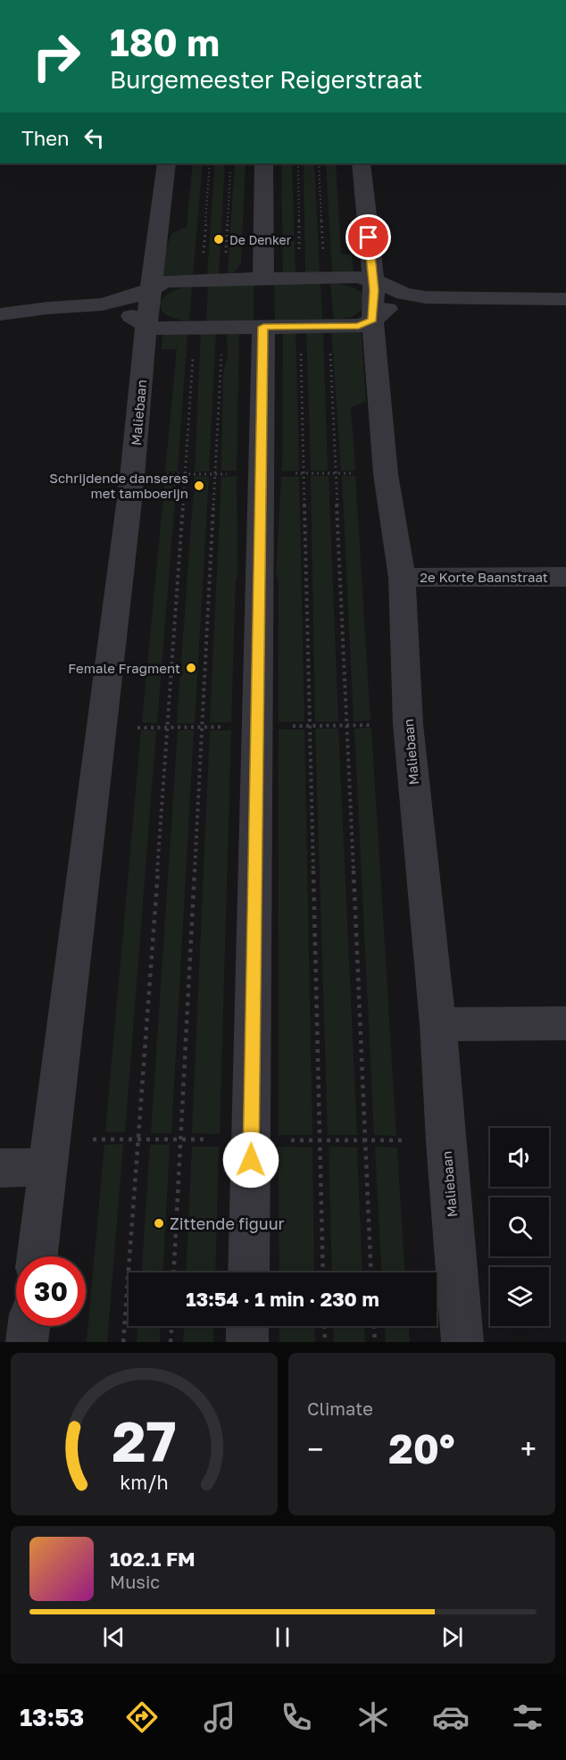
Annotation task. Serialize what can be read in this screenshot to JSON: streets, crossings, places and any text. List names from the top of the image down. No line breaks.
{"streets":{"street":["Maliebaan","2e Korte Baanstraat"]},"crossings":[["Maliebaan","2e Korte Baanstraat"]],"places":["De Denker","Schrijdende danseres met tamboerijn","Female Fragment","Zittende figuur"],"page":{"turn":["180 m","Burgemeester Reigerstraat"],"then":"Then","limit":"30","trip":"13:54 · 1 min · 230 m","tile":"Climate","heat":["−","20°","+"],"song":["102.1 FM","Music"],"tabs":"13:53","gauge":["27","km/h"]}}
